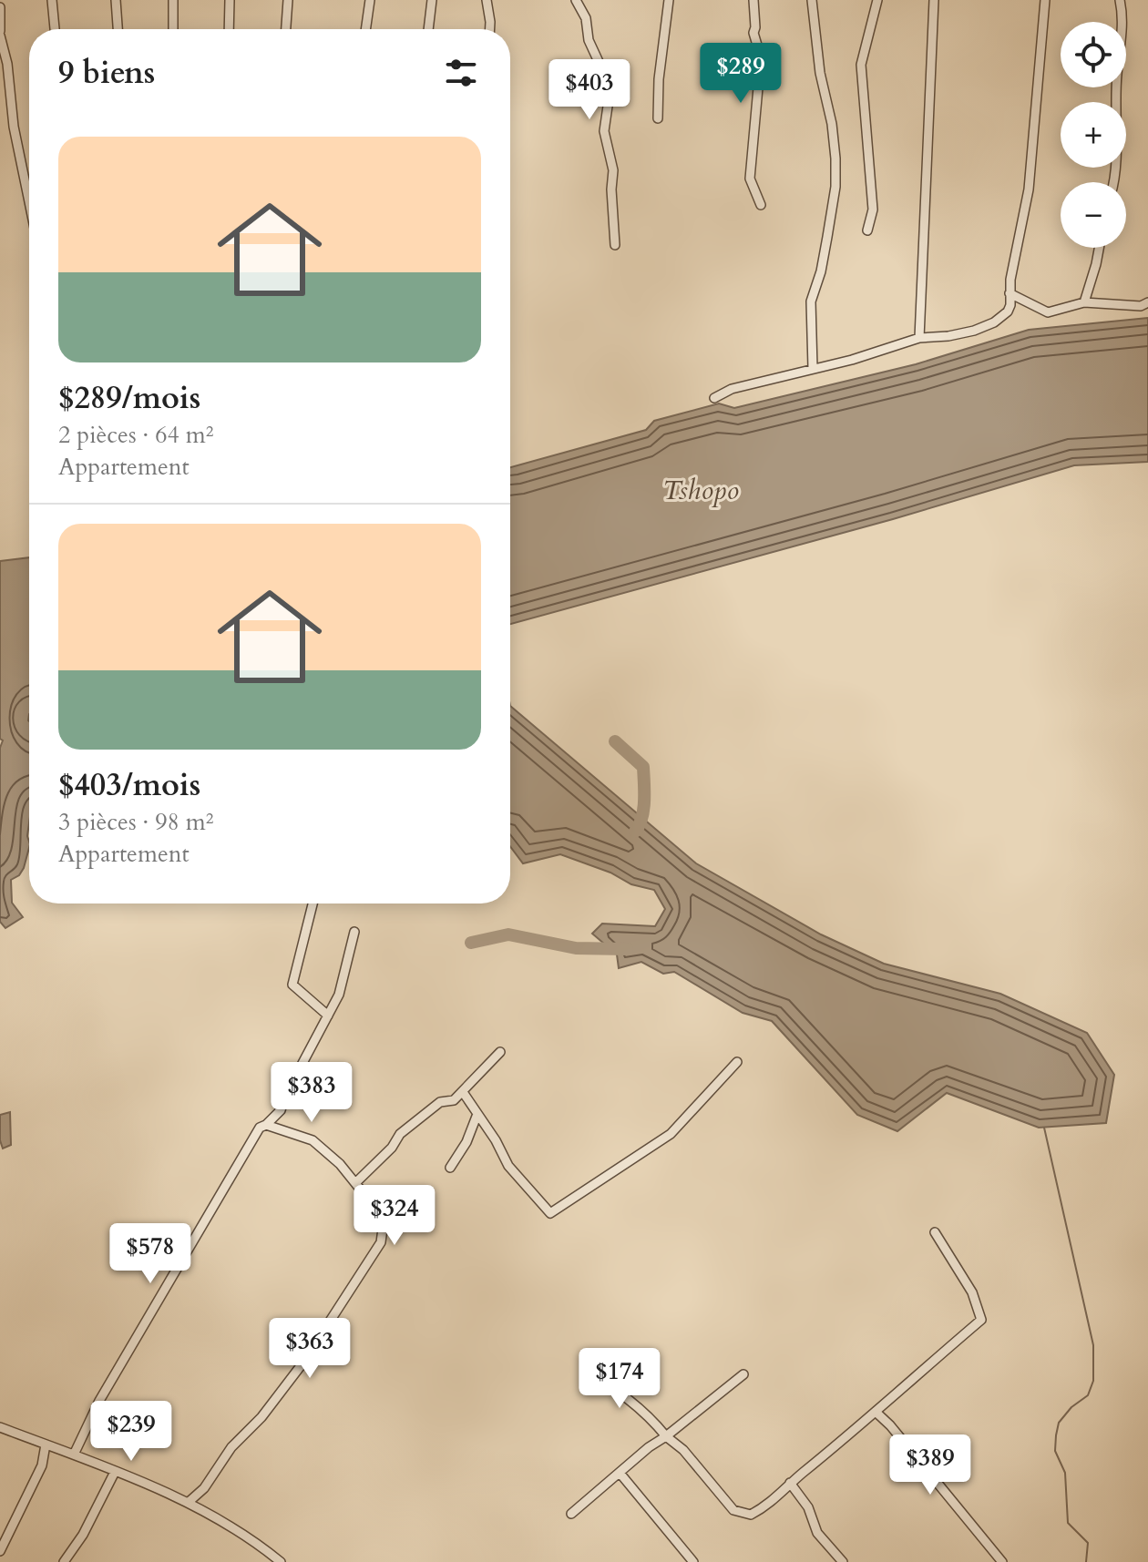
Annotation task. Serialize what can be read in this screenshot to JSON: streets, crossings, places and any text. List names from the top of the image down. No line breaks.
{"water":["Tshopo"],"page":{"map_buttons":["+","−"],"heading":"9 biens","price":["$289","$403","$383","$324","$578","$363","$174","$239","$389"],"list":[{"name":"$289/mois","note":"2 pièces · 64 m² · Appartement"},{"name":"$403/mois","note":"3 pièces · 98 m² · Appartement"}]}}
